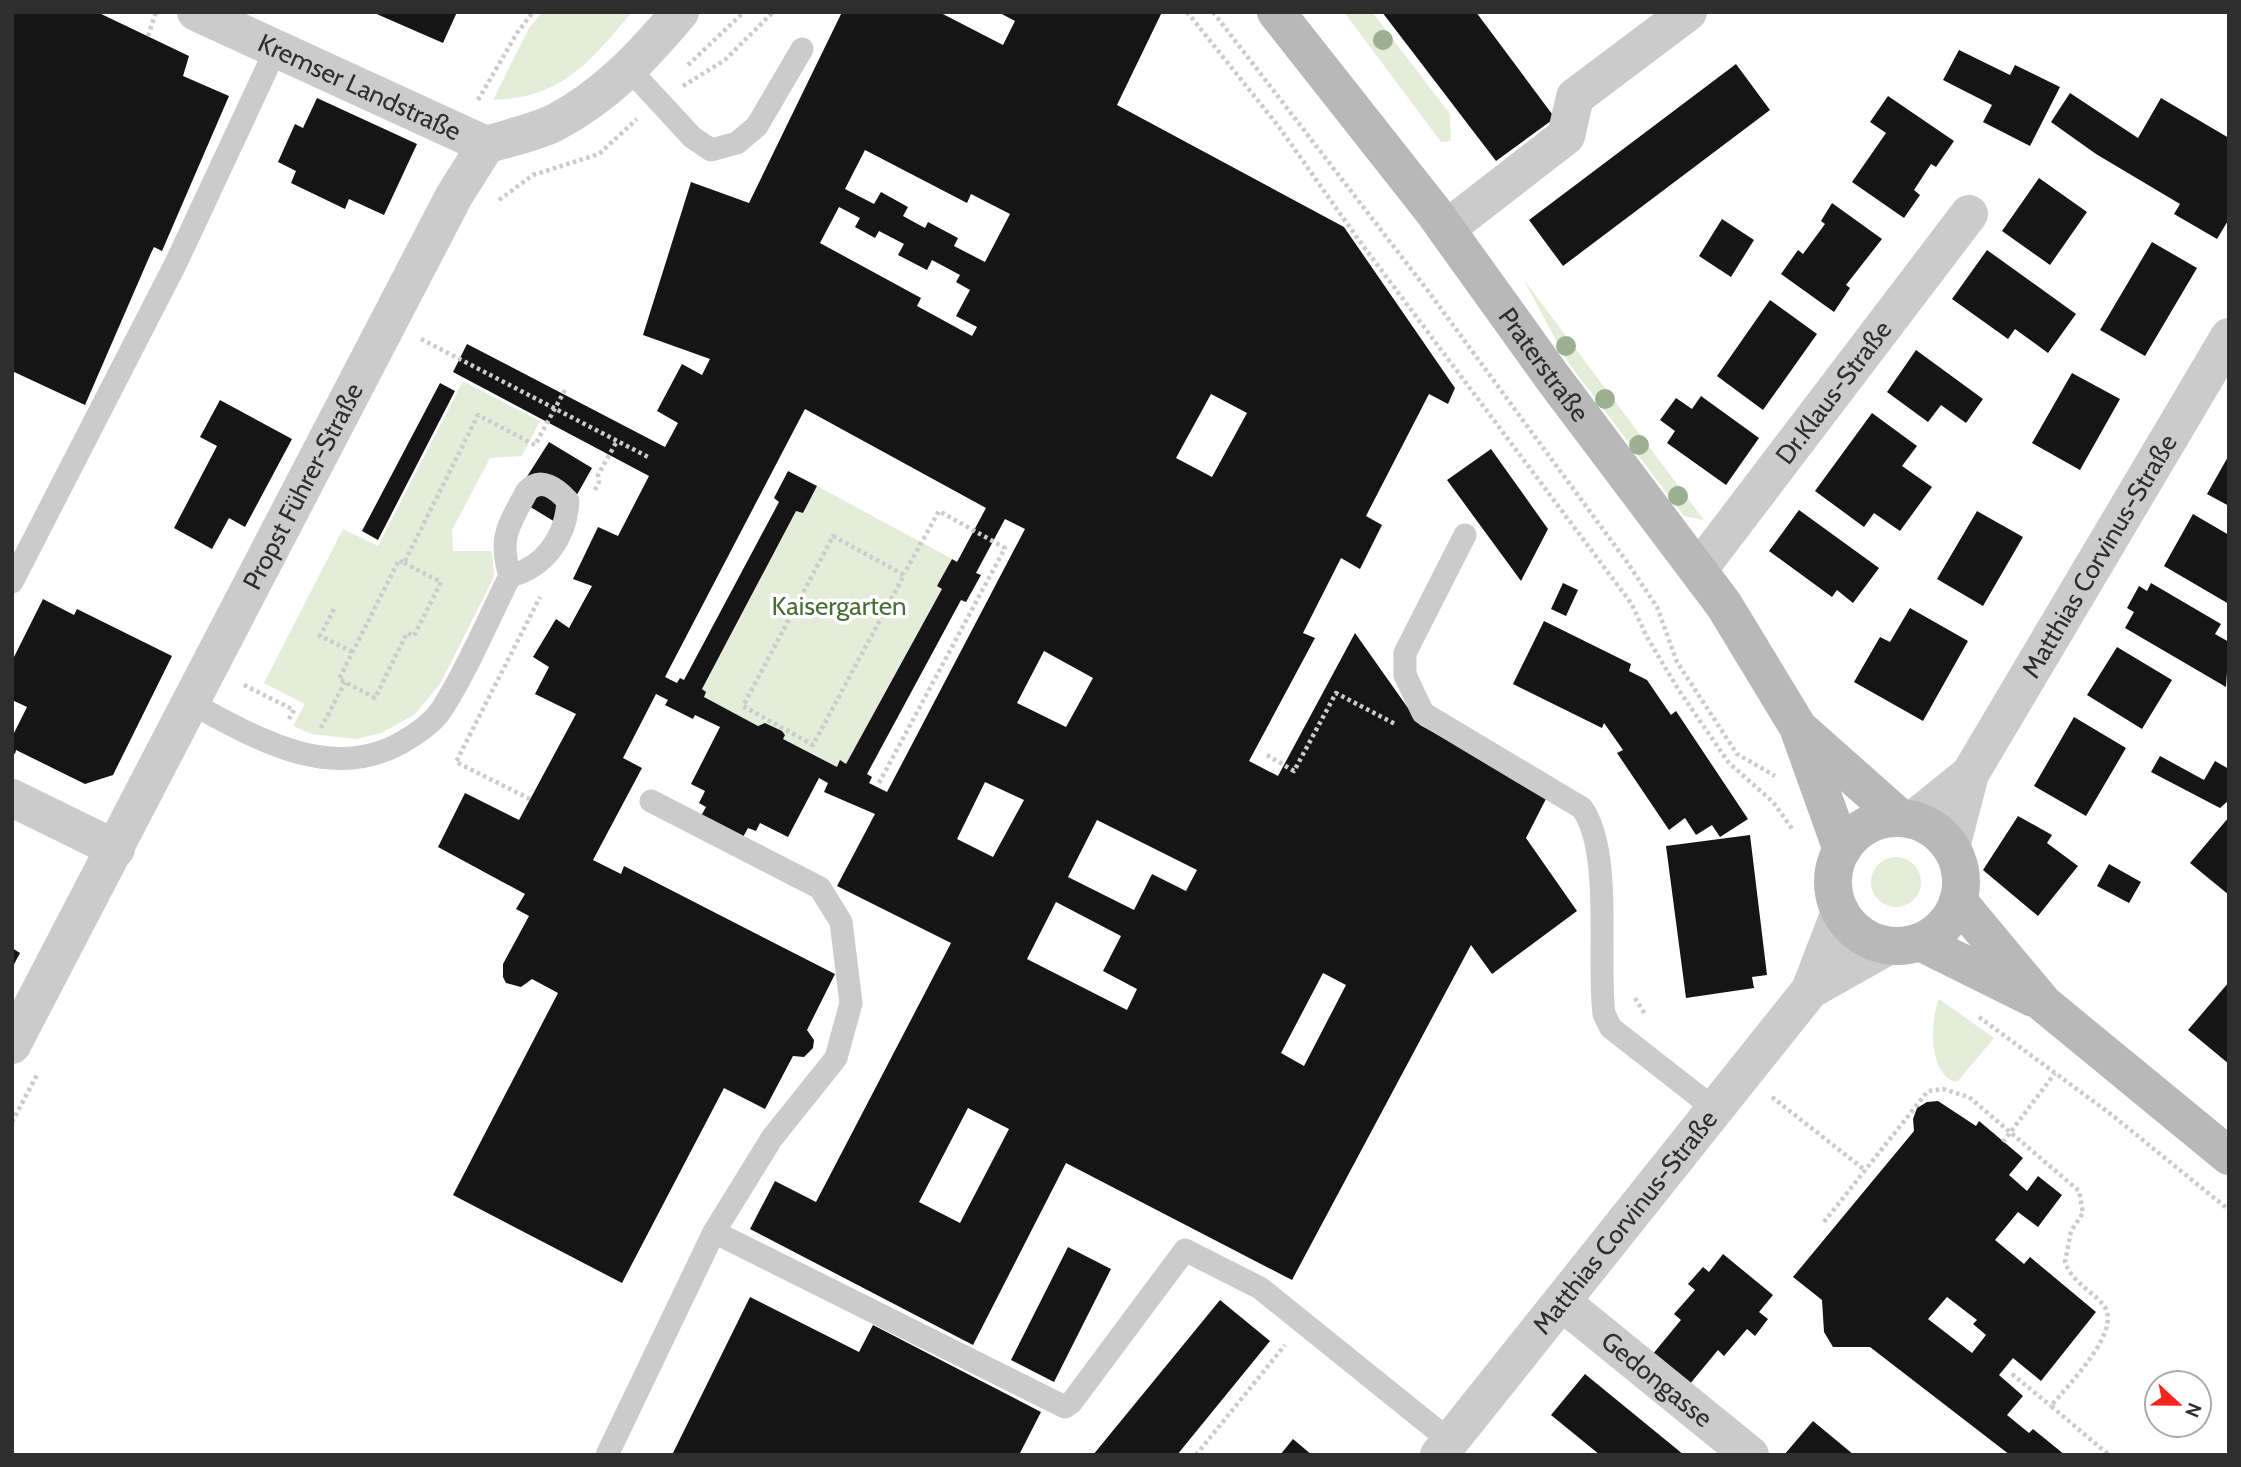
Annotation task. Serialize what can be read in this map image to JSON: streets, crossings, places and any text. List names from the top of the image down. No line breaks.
{"streets":{"main road":["Praterstraße"],"street":["Kremser Landstraße","Dr.Klaus-Straße","Propst Führer-Straße","Matthias Corvinus-Straße","Gedongasse"]},"crossings":[["Kremser Landstraße","Propst Führer-Straße"],["Praterstraße","Dr.Klaus-Straße"],["Praterstraße","Matthias Corvinus-Straße"],["Matthias Corvinus-Straße","Gedongasse"]],"parks":["Kaisergarten"],"north":"right"}
